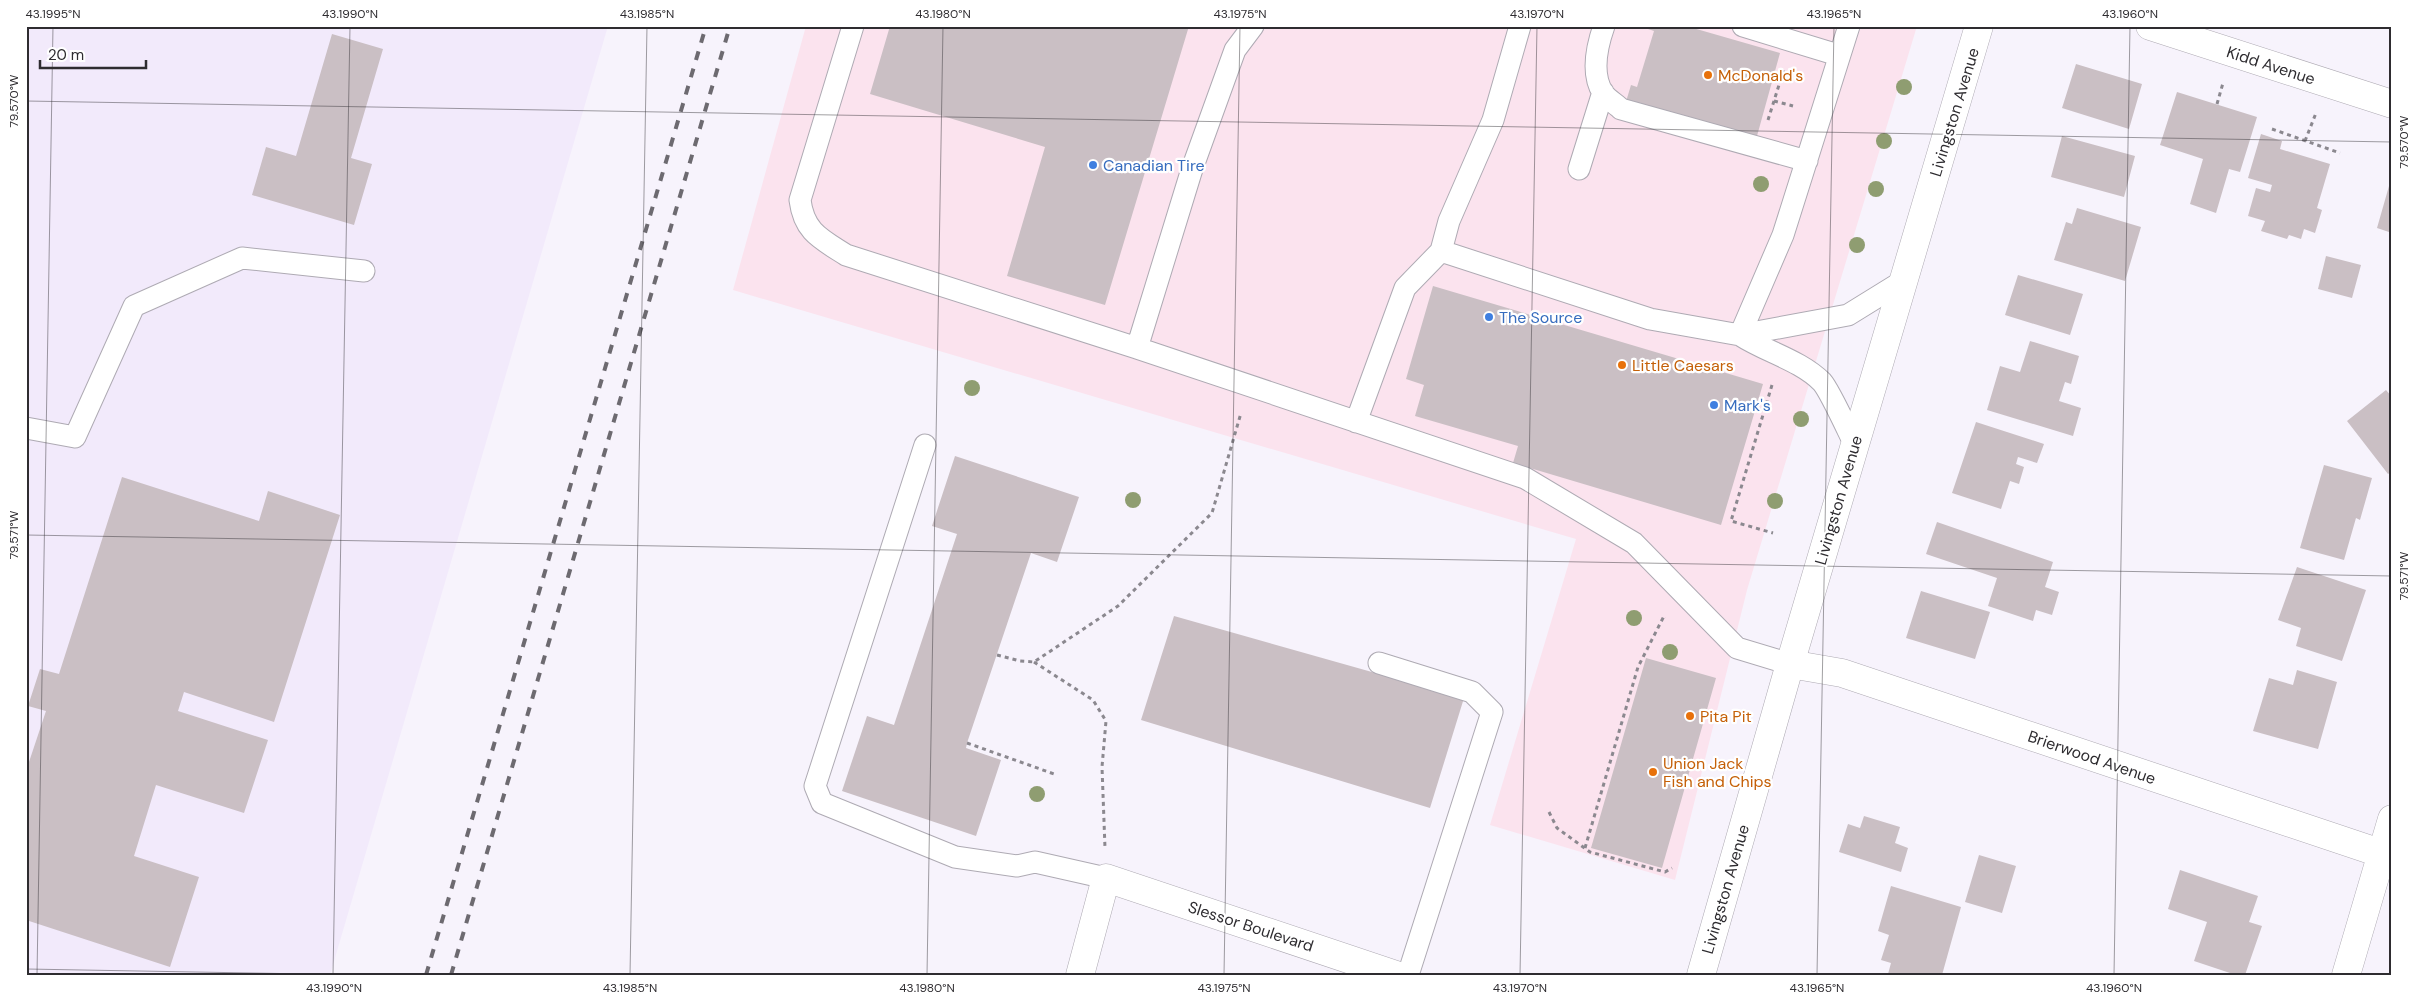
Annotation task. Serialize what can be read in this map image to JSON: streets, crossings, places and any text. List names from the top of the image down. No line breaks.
{"streets":{"street":["Kidd Avenue","Livingston Avenue","Brierwood Avenue","Slessor Boulevard"]},"crossings":[["Livingston Avenue","Brierwood Avenue"]],"places":["McDonald's","Canadian Tire","The Source","Little Caesars","Mark's","Pita Pit","Union Jack Fish and Chips"],"scale_bar":"20 m","coordinates":["43.1995°N","43.1990°N","43.1985°N","43.1980°N","43.1975°N","43.1970°N","43.1965°N","43.1960°N","79.570°W","79.571°W"]}
